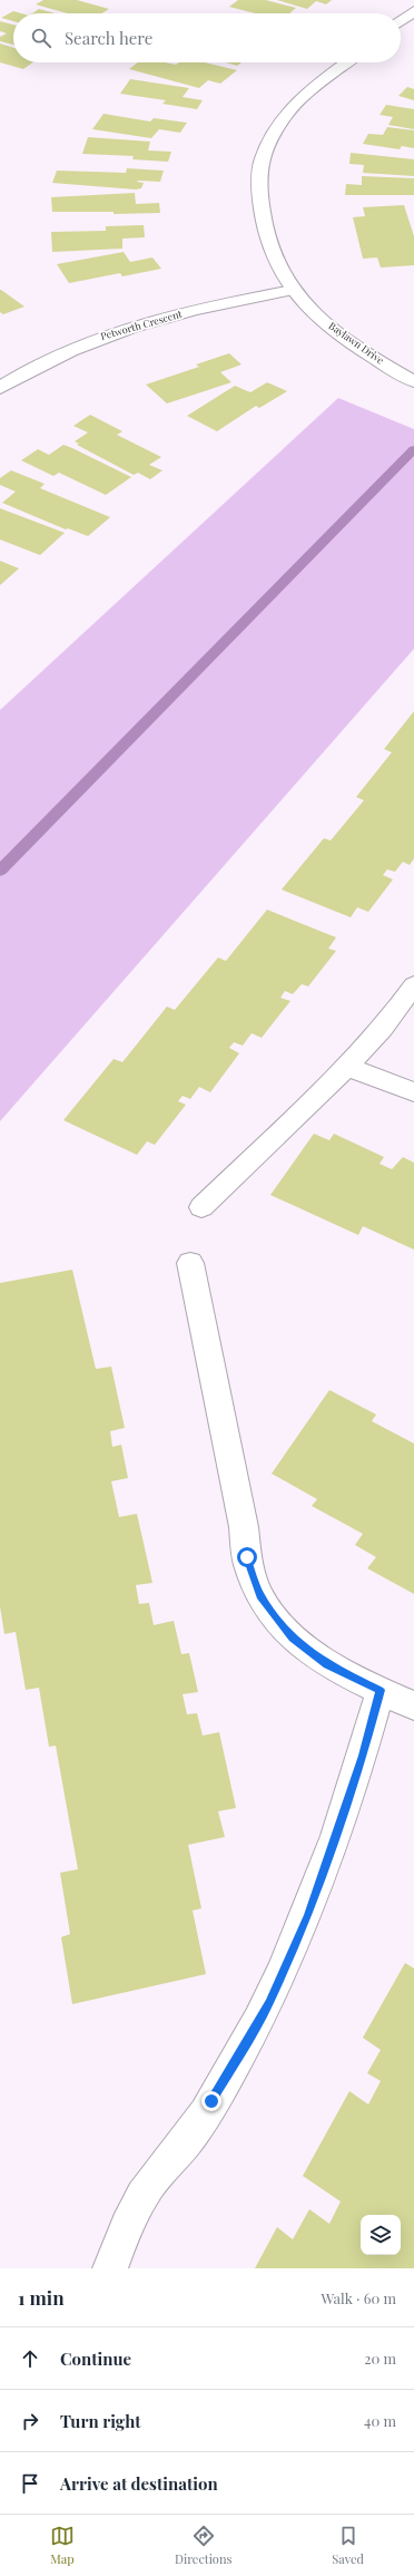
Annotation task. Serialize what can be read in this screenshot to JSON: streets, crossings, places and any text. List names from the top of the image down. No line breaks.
{"streets":{"street":["Petworth Crescent","Baylawn Drive"]},"crossings":[["Petworth Crescent","Baylawn Drive"]],"page":{"search":"Search here","heading":["1 min","Walk · 60 m"],"list":[["Continue","20 m"],["Turn right","40 m"],"Arrive at destination"],"nav":["Map","Directions","Saved"]}}
